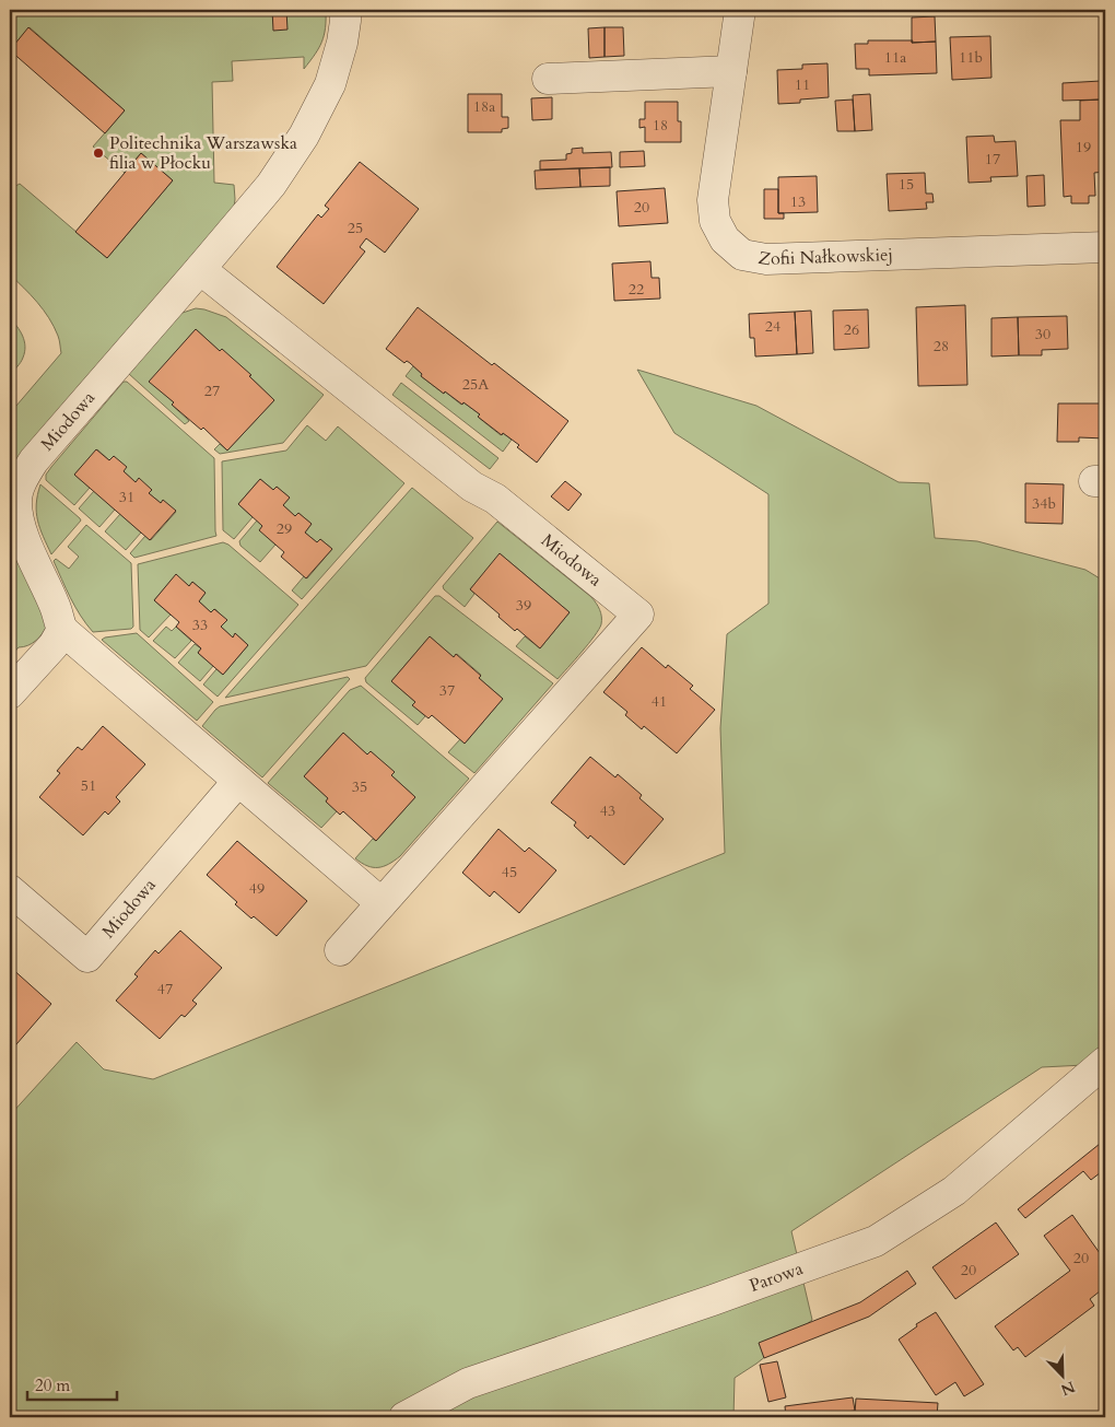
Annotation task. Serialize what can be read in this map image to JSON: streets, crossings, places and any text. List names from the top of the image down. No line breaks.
{"streets":{"street":["Zofii Nałkowskiej","Miodowa","Parowa"]},"places":["Politechnika Warszawska filia w Płocku"],"house_numbers":["11a","11b","11","18a","18","19","17","15","13","20","25","22","24","26","30","28","25A","27","31","34b","29","39","33","37","41","51","35","43","45","49","47","20","20"],"scale_bar":"20 m","north":"bottom right"}
